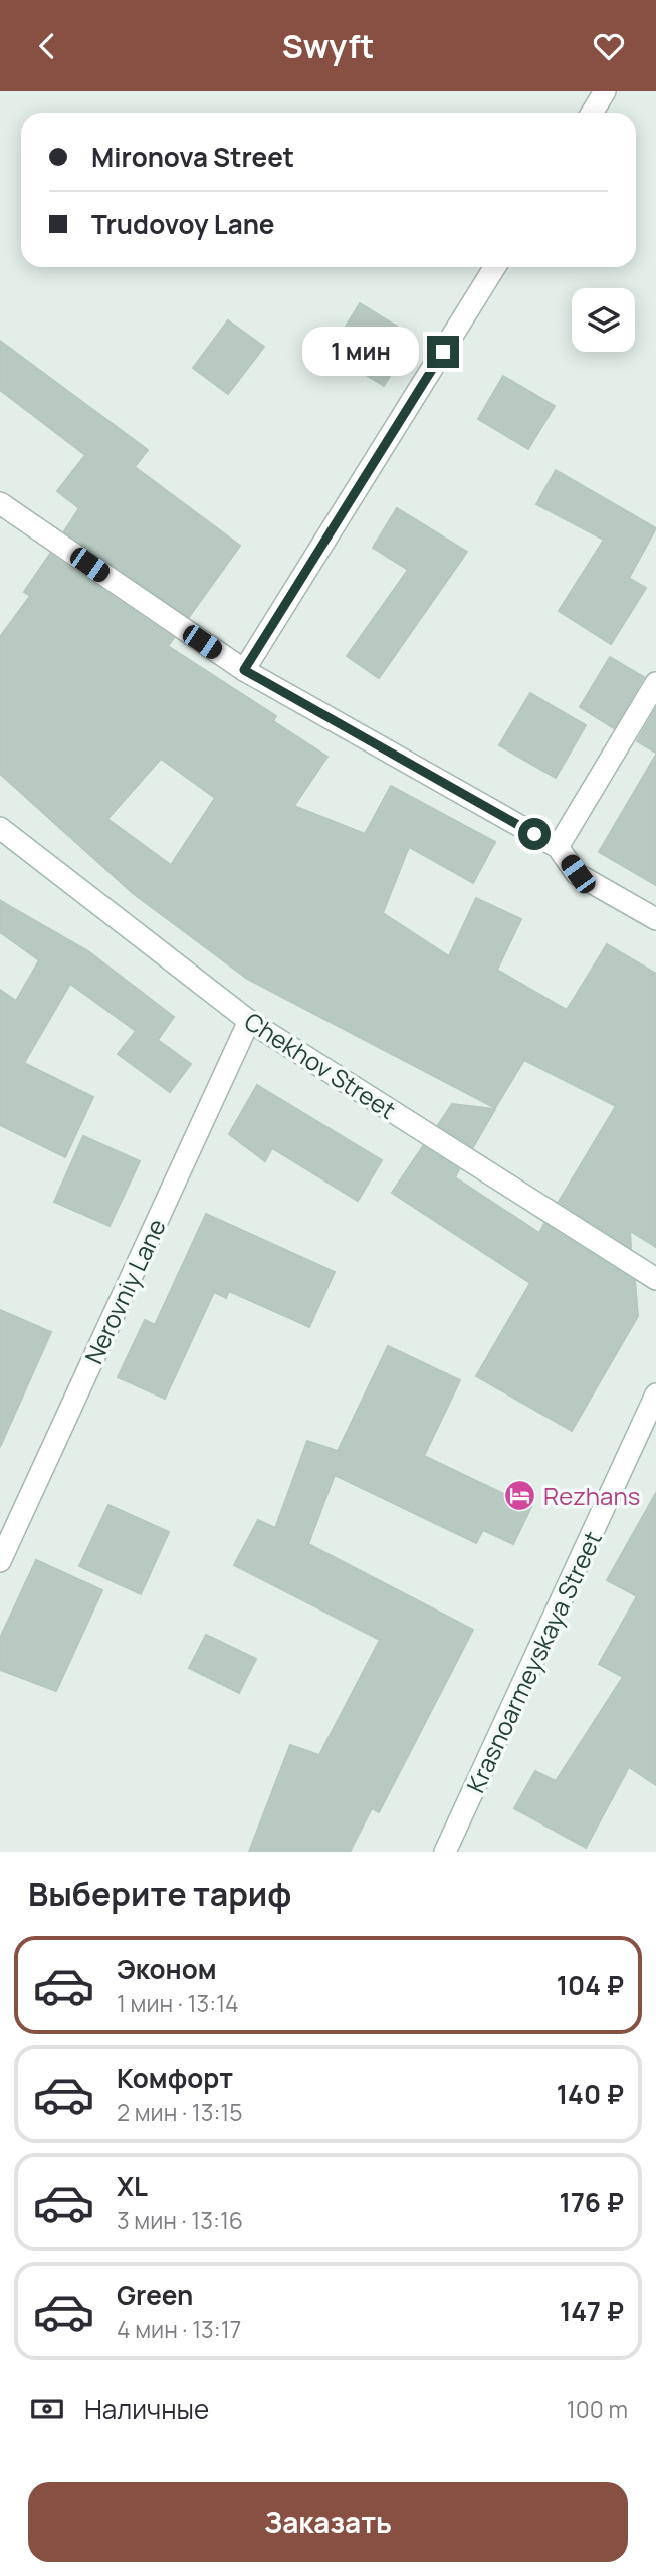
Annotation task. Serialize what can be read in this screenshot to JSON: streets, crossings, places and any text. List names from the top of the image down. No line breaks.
{"streets":{"street":["Chekhov Street","Nerovniy Lane","Krasnoarmeyskaya Street"]},"crossings":[["Chekhov Street","Nerovniy Lane"]],"places":{"hotel":["Rezhans"]},"page":{"header":"Swyft","banner":["Mironova Street","Trudovoy Lane"],"bubble":"1 мин","heading":"Выберите тариф","list":[{"name":"Эконом","note":"1 мин · 13:14","value":"104 ₽"},{"name":"Комфорт","note":"2 мин · 13:15","value":"140 ₽"},{"name":"XL","note":"3 мин · 13:16","value":"176 ₽"},{"name":"Green","note":"4 мин · 13:17","value":"147 ₽"}],"pay":["Наличные","100 m"],"buttons":"Заказать"}}
